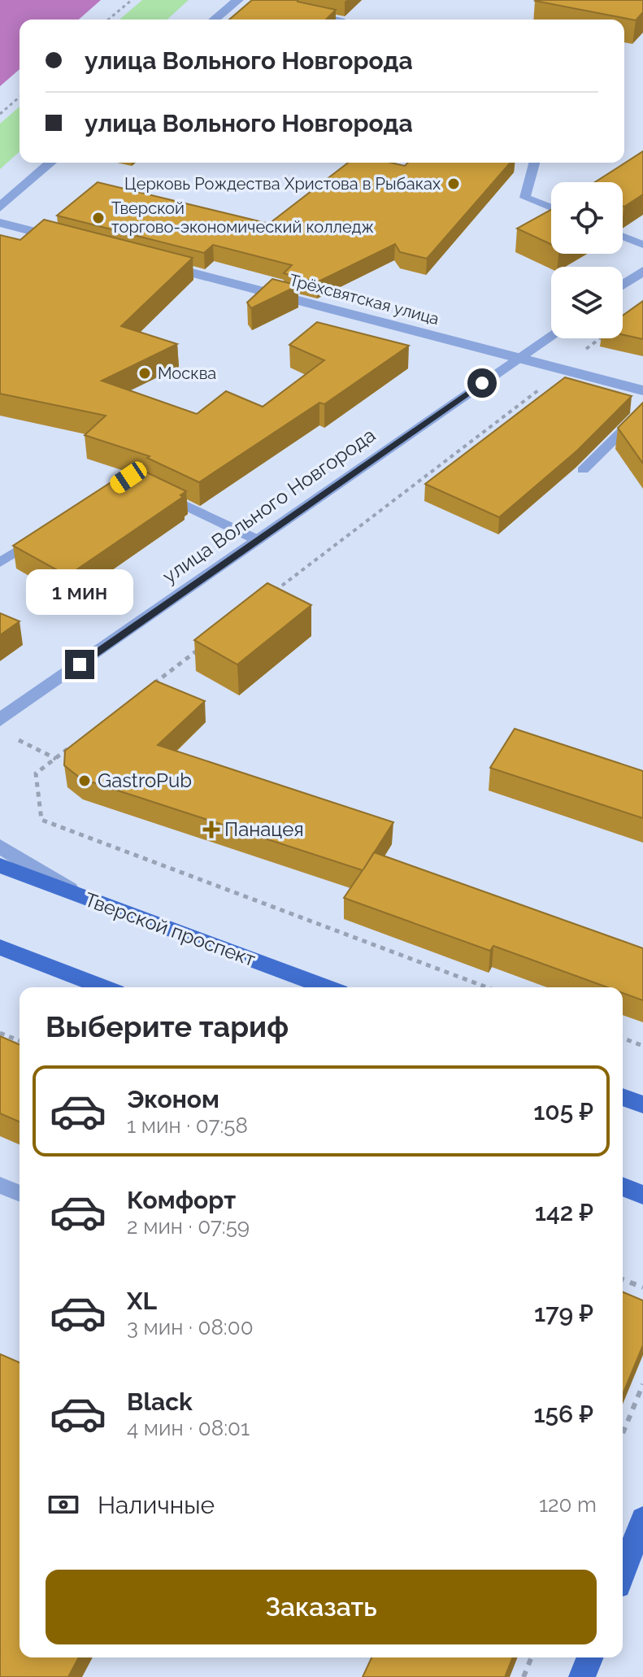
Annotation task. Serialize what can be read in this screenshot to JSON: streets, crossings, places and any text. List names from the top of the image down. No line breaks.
{"streets":{"main road":["Тверской проспект"],"street":["Трёхсвятская улица","улица Вольного Новгорода"]},"crossings":[["Трёхсвятская улица","улица Вольного Новгорода"]],"places":{"other":["Церковь Рождества Христова в Рыбаках","Тверской торгово-экономический колледж","Москва","GastroPub"],"health":["Панацея"]},"page":{"banner":["улица Вольного Новгорода","улица Вольного Новгорода"],"bubble":"1 мин","heading":"Выберите тариф","list":[{"name":"Эконом","note":"1 мин · 07:58","value":"105 ₽"},{"name":"Комфорт","note":"2 мин · 07:59","value":"142 ₽"},{"name":"XL","note":"3 мин · 08:00","value":"179 ₽"},{"name":"Black","note":"4 мин · 08:01","value":"156 ₽"}],"pay":["Наличные","120 m"],"buttons":"Заказать"}}
